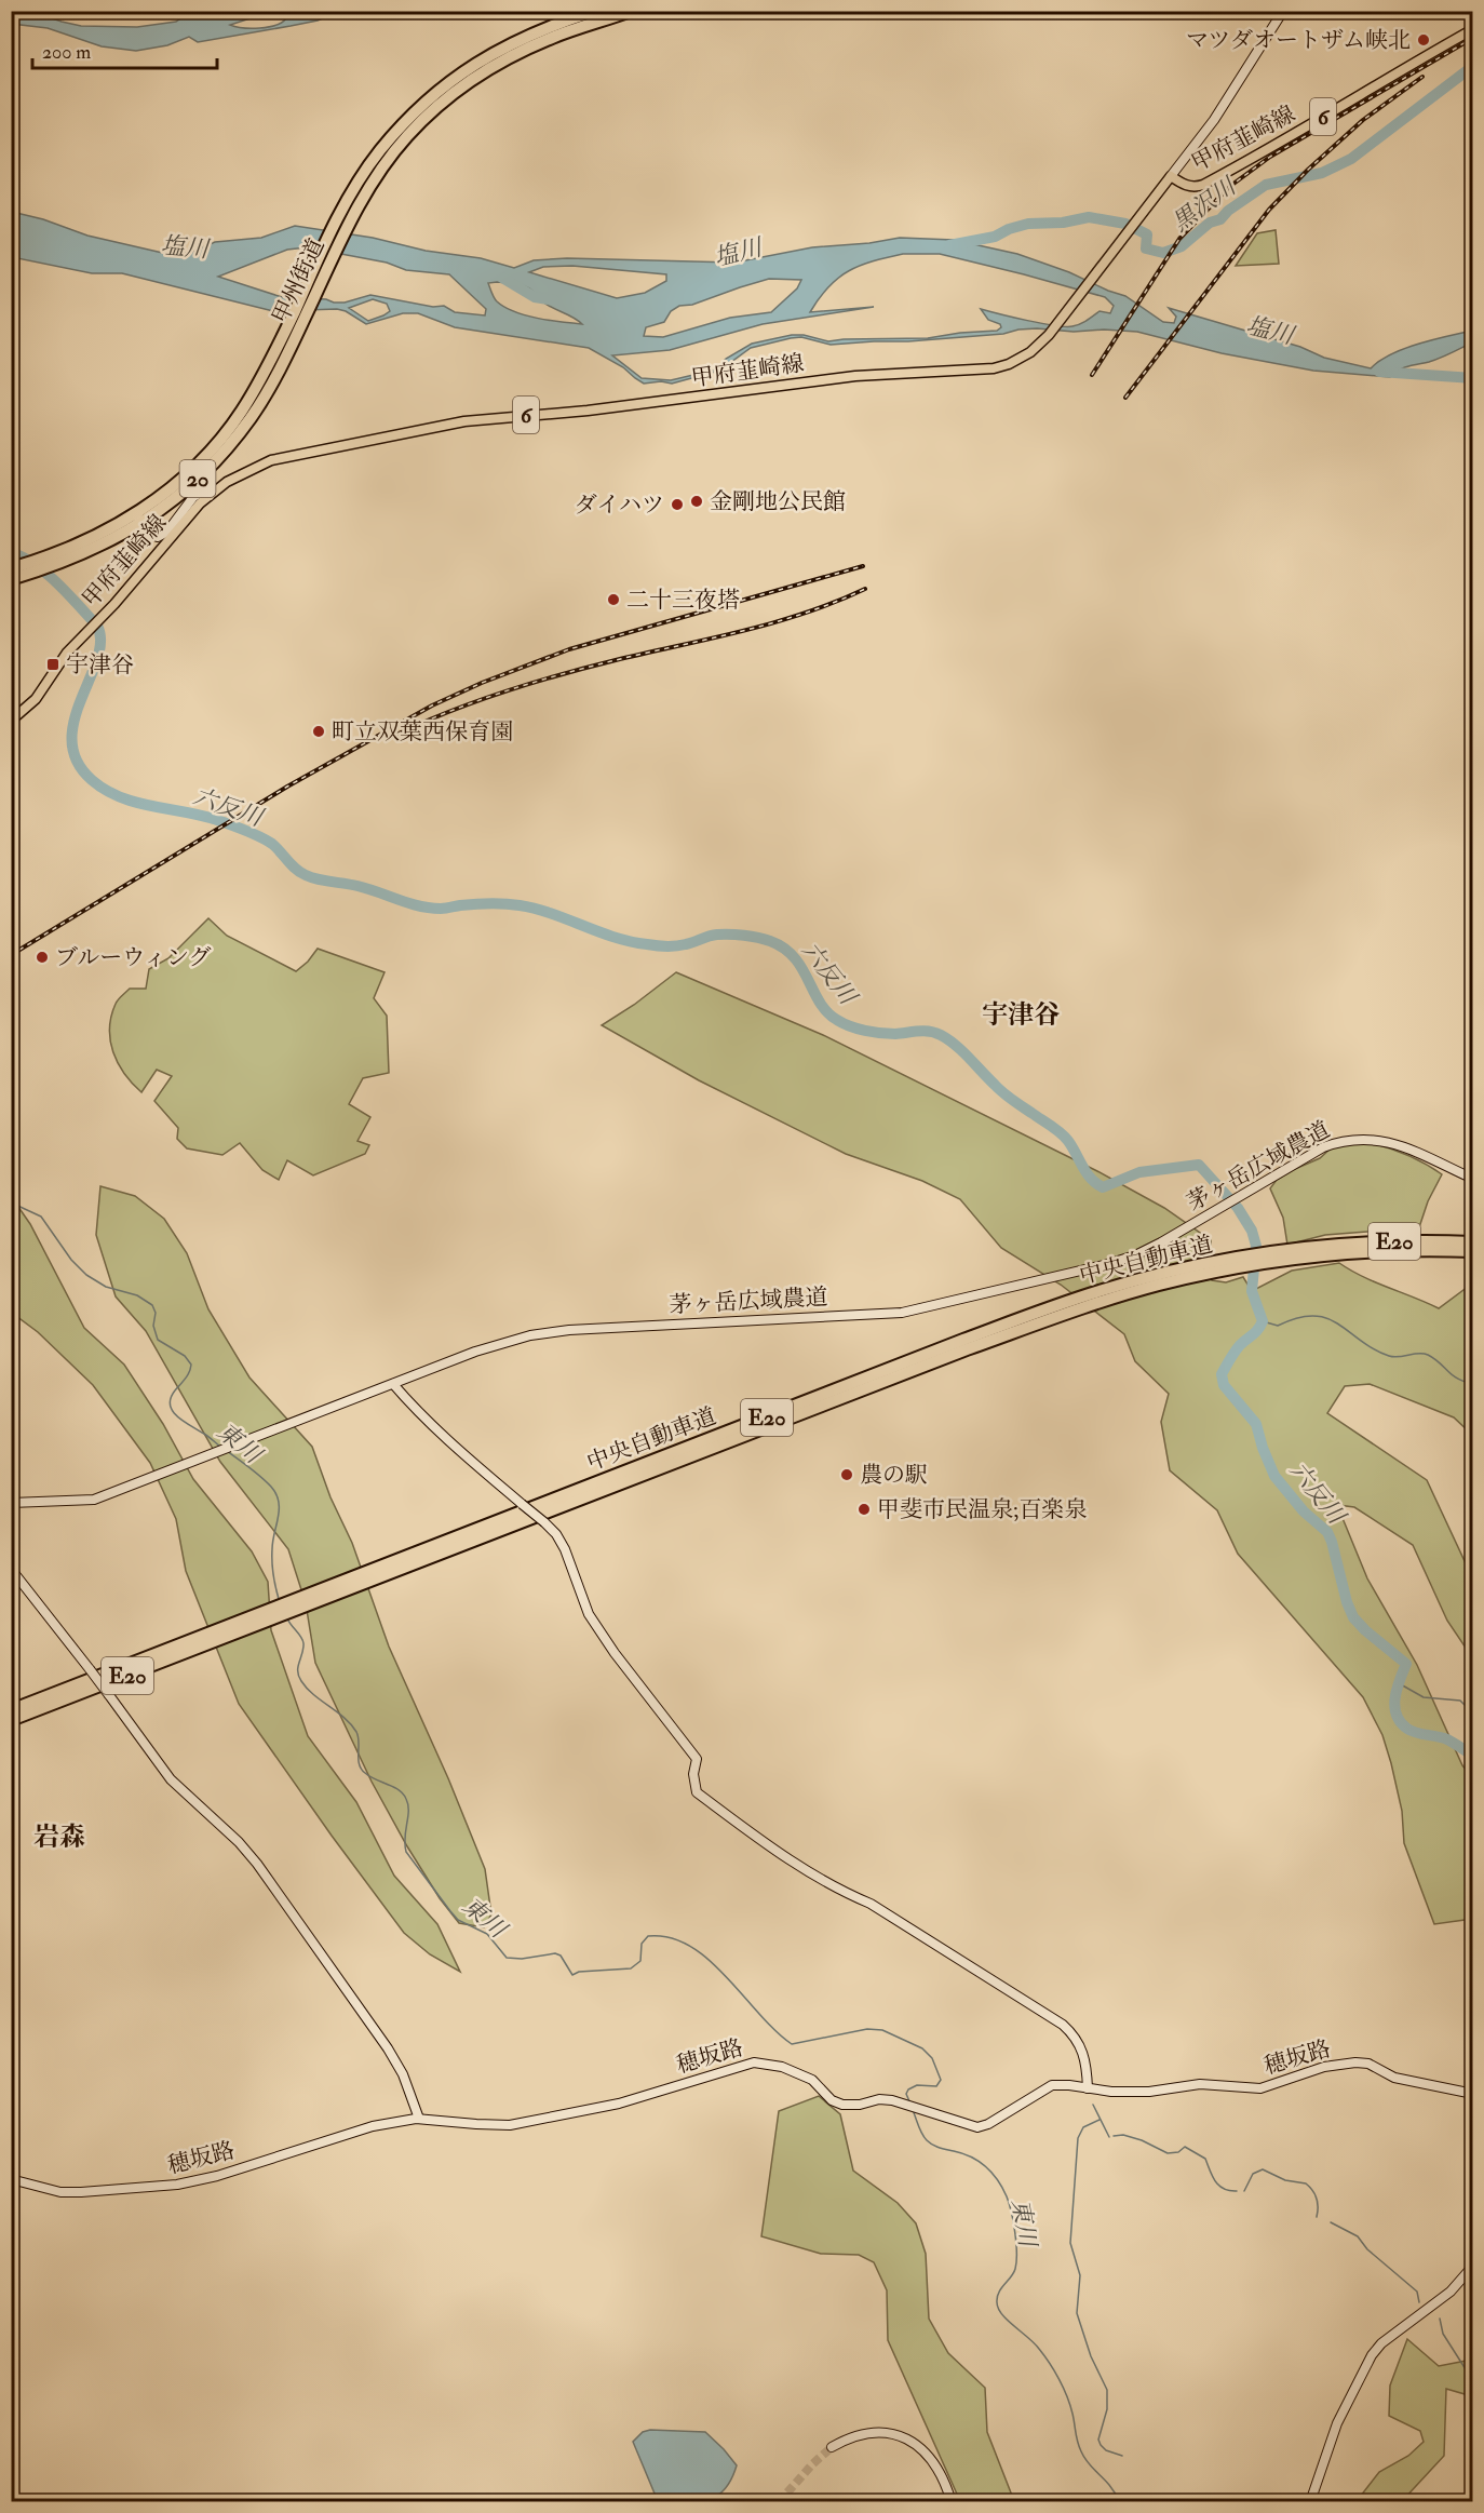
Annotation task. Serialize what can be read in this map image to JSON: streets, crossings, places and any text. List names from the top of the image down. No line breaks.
{"streets":{"highway":["甲州街道","20","E20","中央自動車道"],"main road":["6","甲府韮崎線"],"street":["茅ヶ岳広域農道","穂坂路"]},"districts":["宇津谷","岩森"],"water":["黒沢川","塩川","六反川","東川"],"places":{"other":["マツダオートザム峡北","金剛地公民館","ダイハツ","二十三夜塔","町立双葉西保育園","ブルーウィング","農の駅","甲斐市民温泉;百楽泉"],"transit":["宇津谷"]},"scale_bar":"200 m"}
